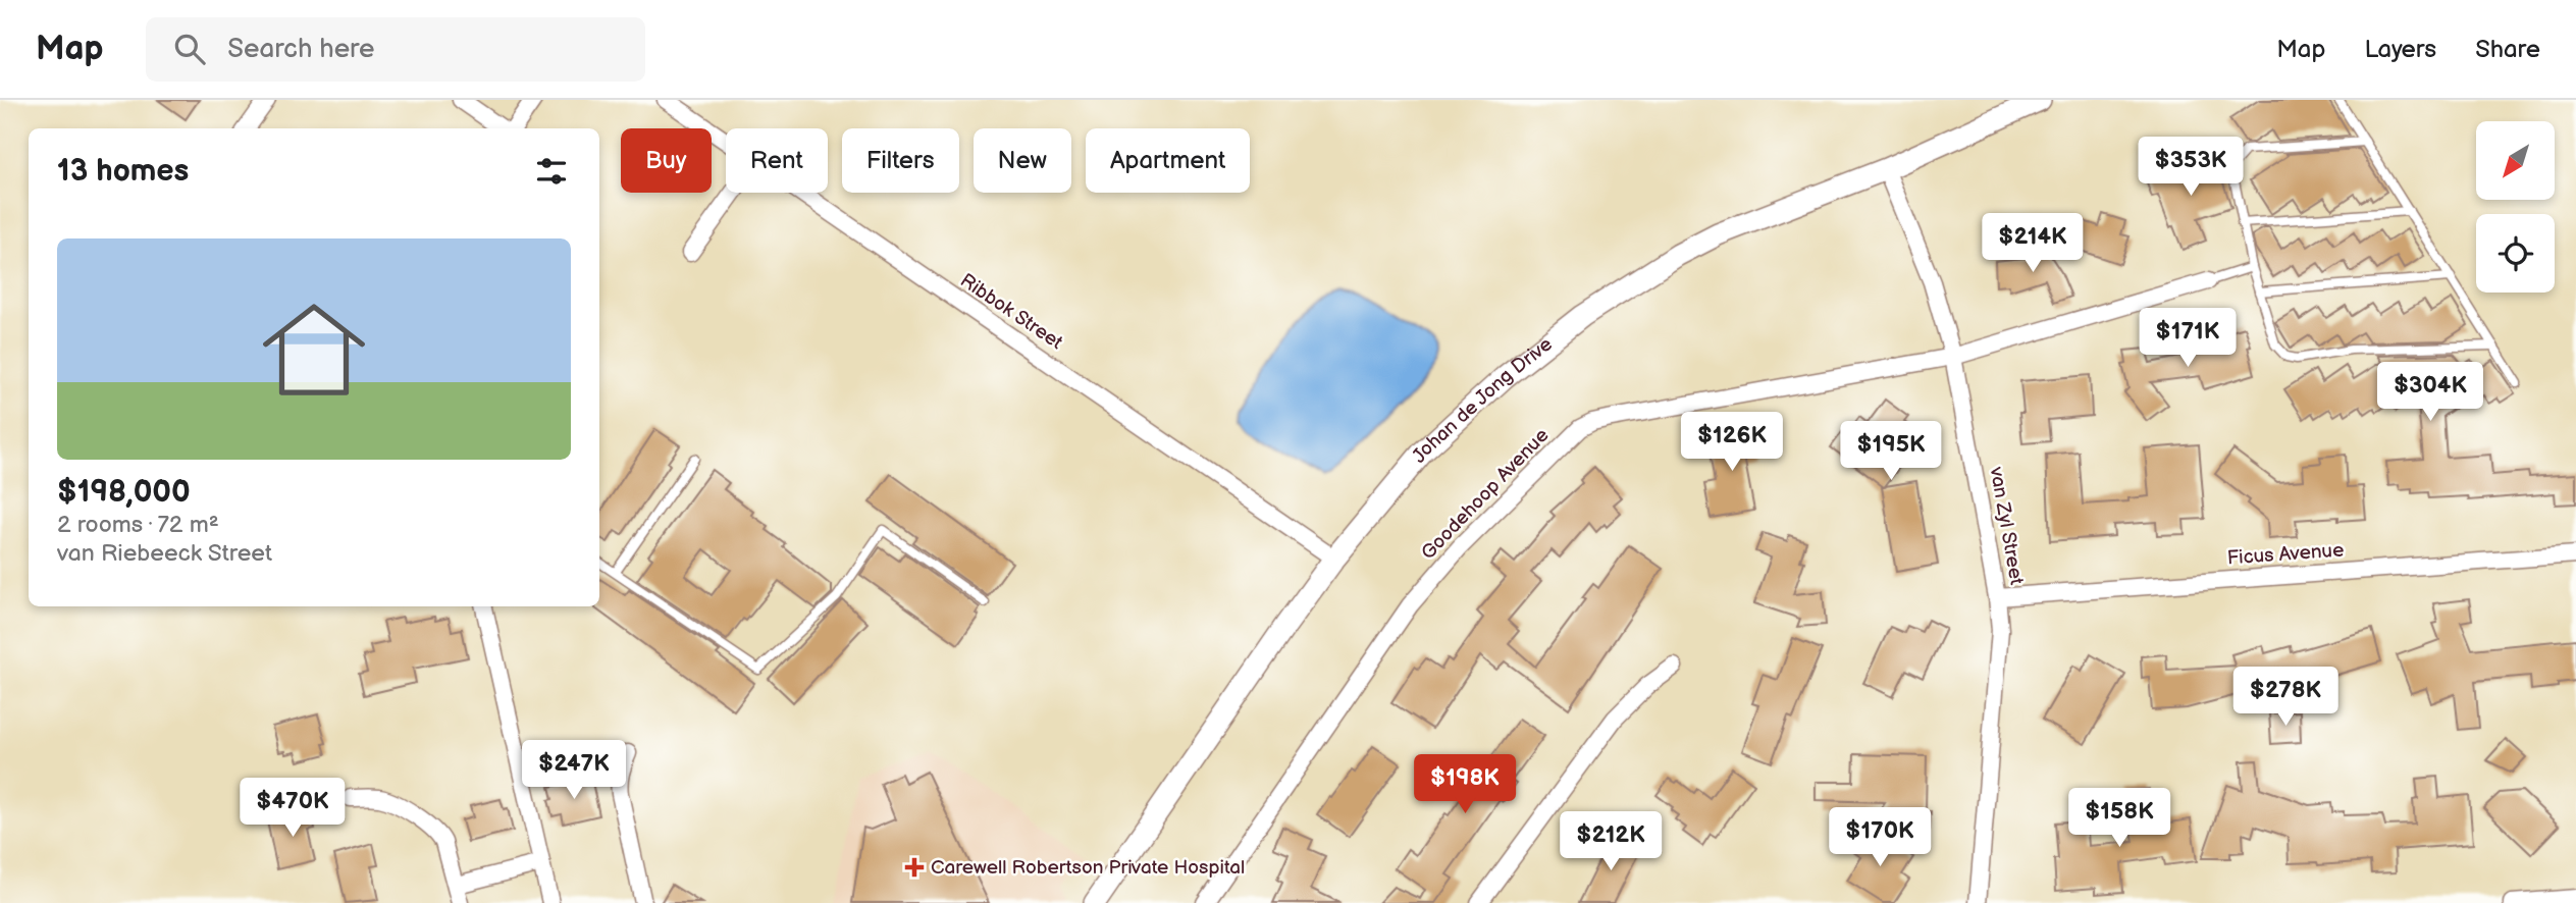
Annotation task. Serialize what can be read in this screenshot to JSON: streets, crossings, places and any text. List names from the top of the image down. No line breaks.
{"streets":{"street":["Ribbok Street","Johan de Jong Drive","Goodehoop Avenue","van Zyl Street","Ficus Avenue"]},"crossings":[["Ribbok Street","Johan de Jong Drive"],["Johan de Jong Drive","van Zyl Street"],["Goodehoop Avenue","van Zyl Street"],["van Zyl Street","Ficus Avenue"]],"places":{"health":["Carewell Robertson Private Hospital"]},"north":"bottom left","page":{"header":"Map","search":"Search here","nav":["Map","Layers","Share"],"chip":["Buy","Rent","Filters","New","Apartment"],"heading":"13 homes","price":["$353K","$214K","$171K","$304K","$126K","$195K","$278K","$247K","$198K","$470K","$158K","$170K","$212K"],"list":[{"name":"$198,000","note":"2 rooms · 72 m² · van Riebeeck Street"}]}}
